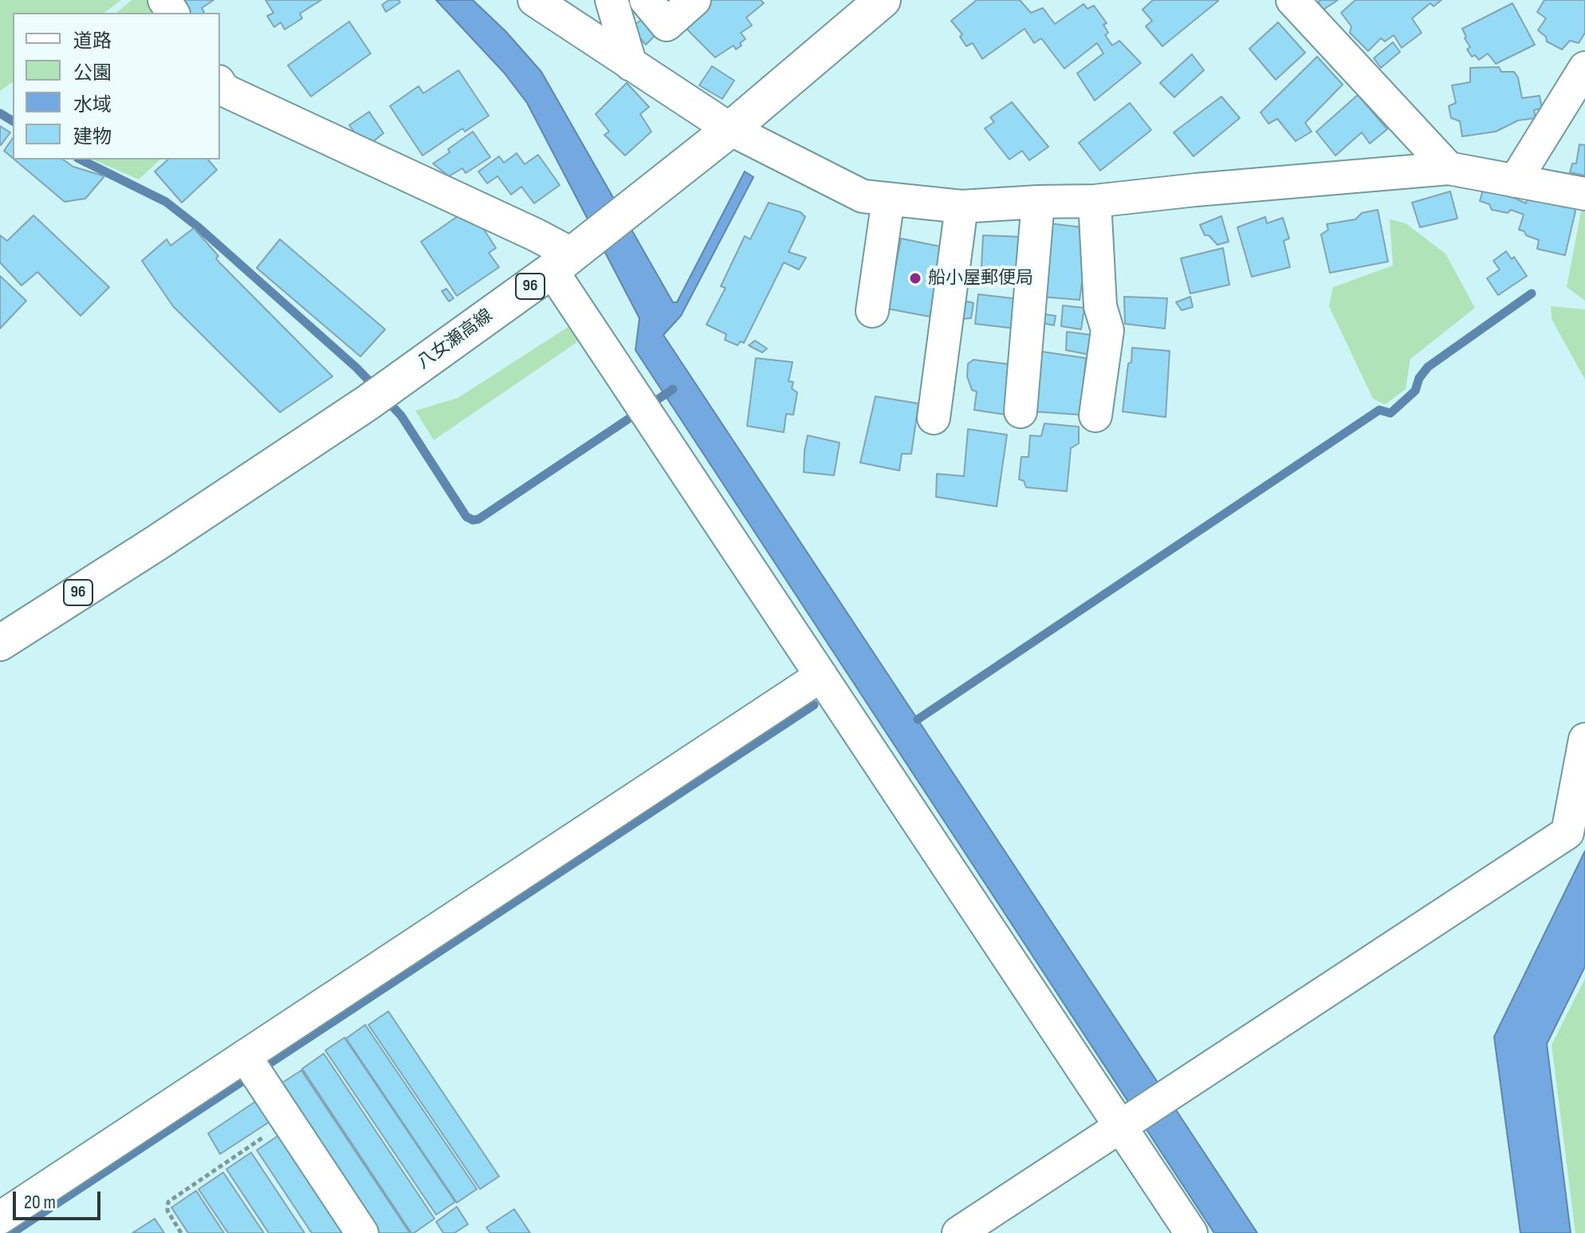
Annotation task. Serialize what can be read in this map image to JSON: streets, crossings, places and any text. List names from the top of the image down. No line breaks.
{"streets":{"main road":["96","八女瀬高線"]},"places":["船小屋郵便局"],"legend":["道路","公園","水域","建物"],"scale_bar":"20 m"}
